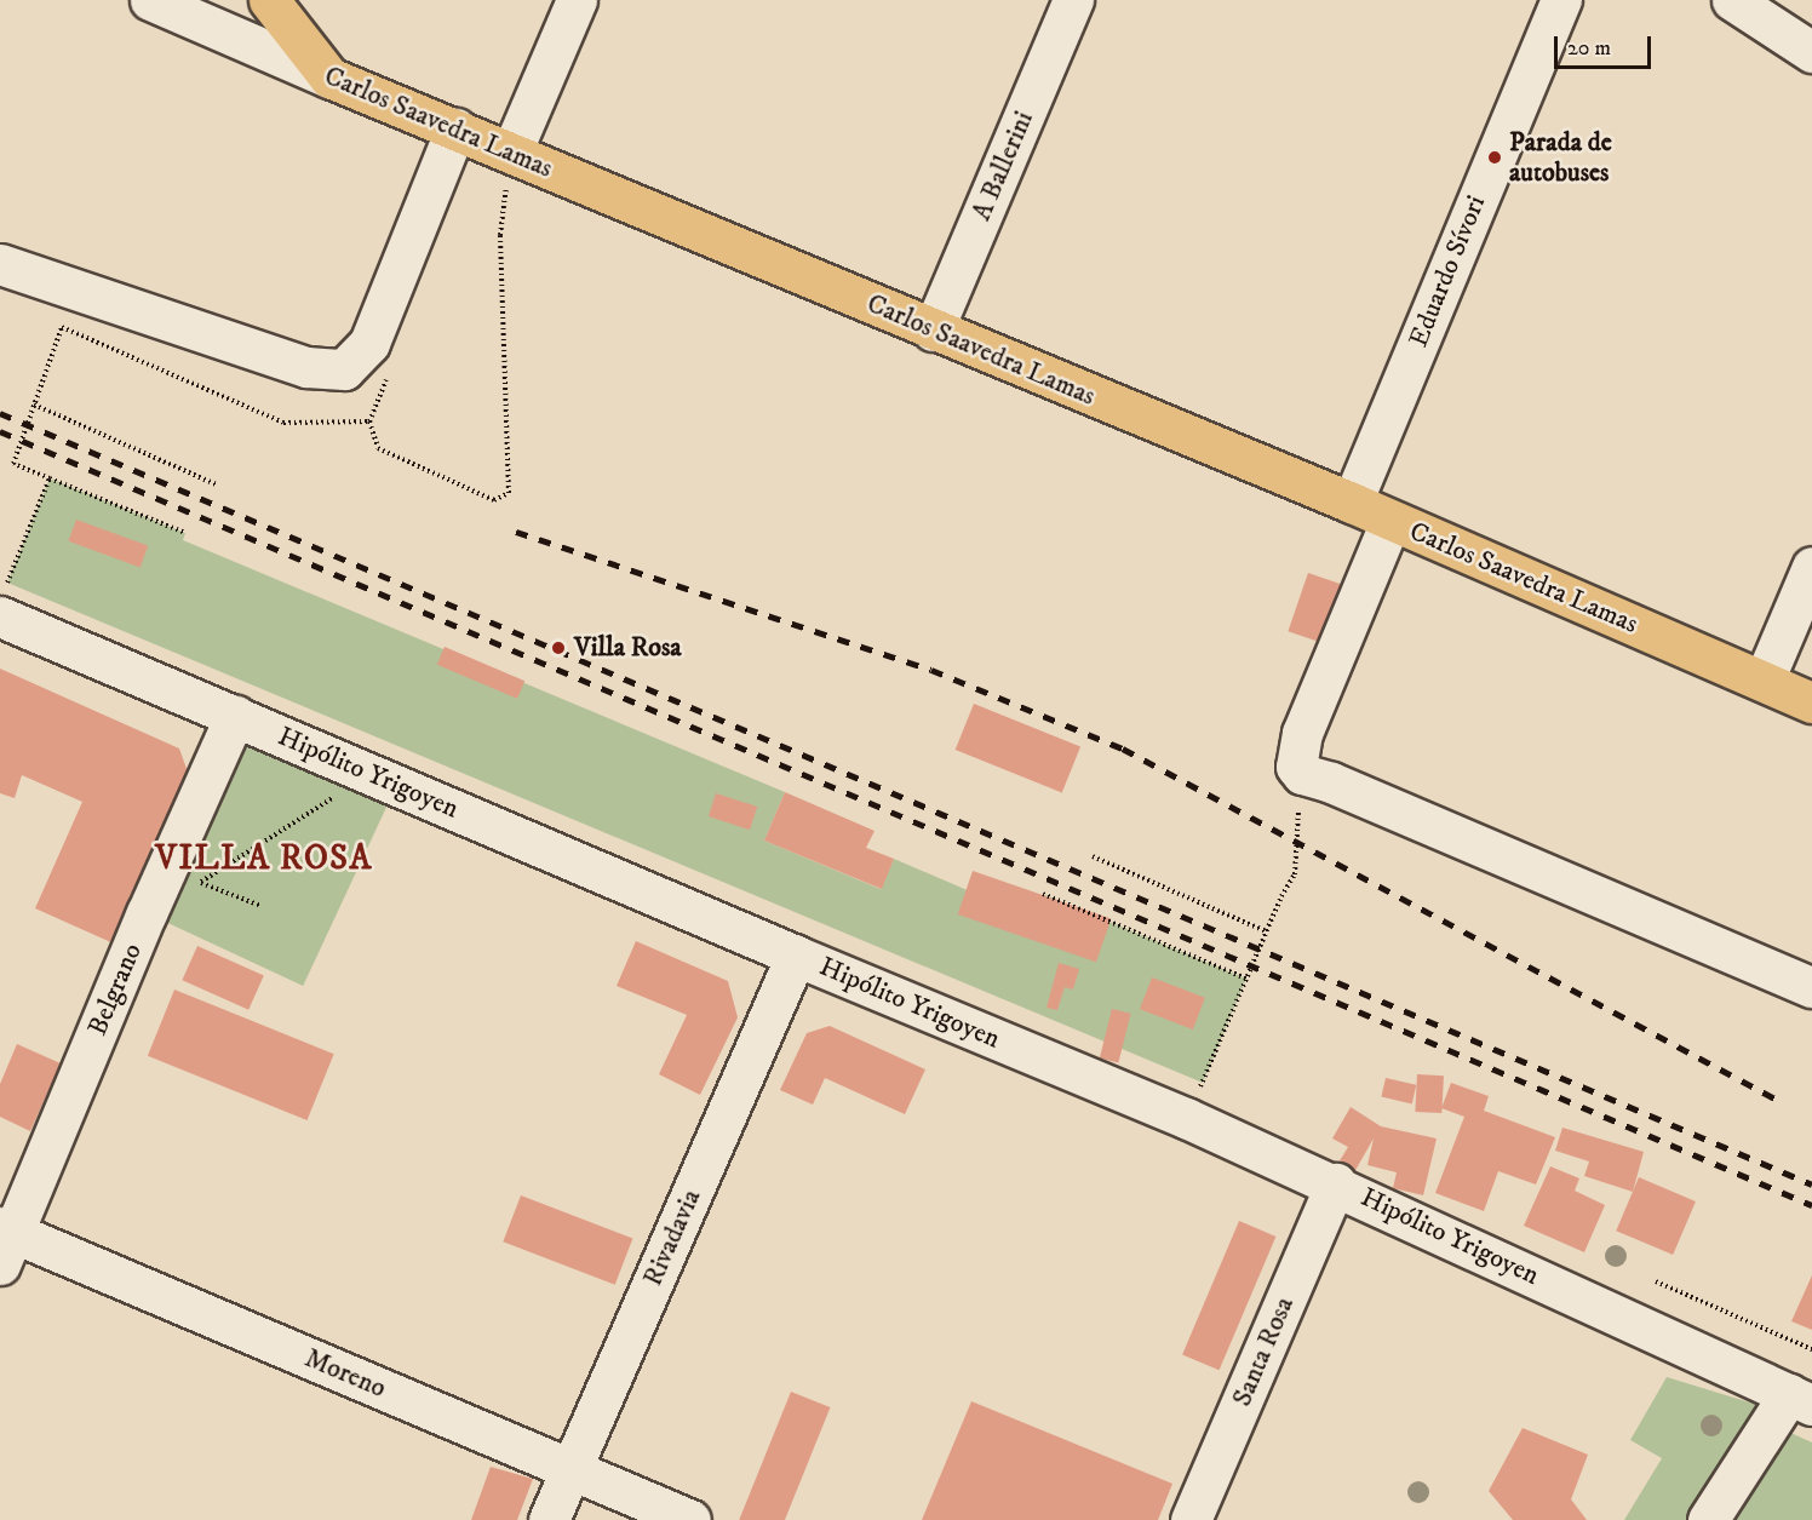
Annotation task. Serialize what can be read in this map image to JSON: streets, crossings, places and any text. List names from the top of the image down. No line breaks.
{"streets":{"main road":["Carlos Saavedra Lamas"],"street":["A Ballerini","Eduardo Sívori","Hipólito Yrigoyen","Belgrano","Rivadavia","Santa Rosa","Moreno"]},"crossings":[["Carlos Saavedra Lamas","A Ballerini"],["Carlos Saavedra Lamas","Eduardo Sívori"],["Hipólito Yrigoyen","Belgrano"],["Hipólito Yrigoyen","Rivadavia"],["Hipólito Yrigoyen","Santa Rosa"],["Belgrano","Moreno"],["Rivadavia","Moreno"]],"districts":["VILLA ROSA"],"places":["Parada de autobuses","Villa Rosa"],"scale_bar":"20 m"}
